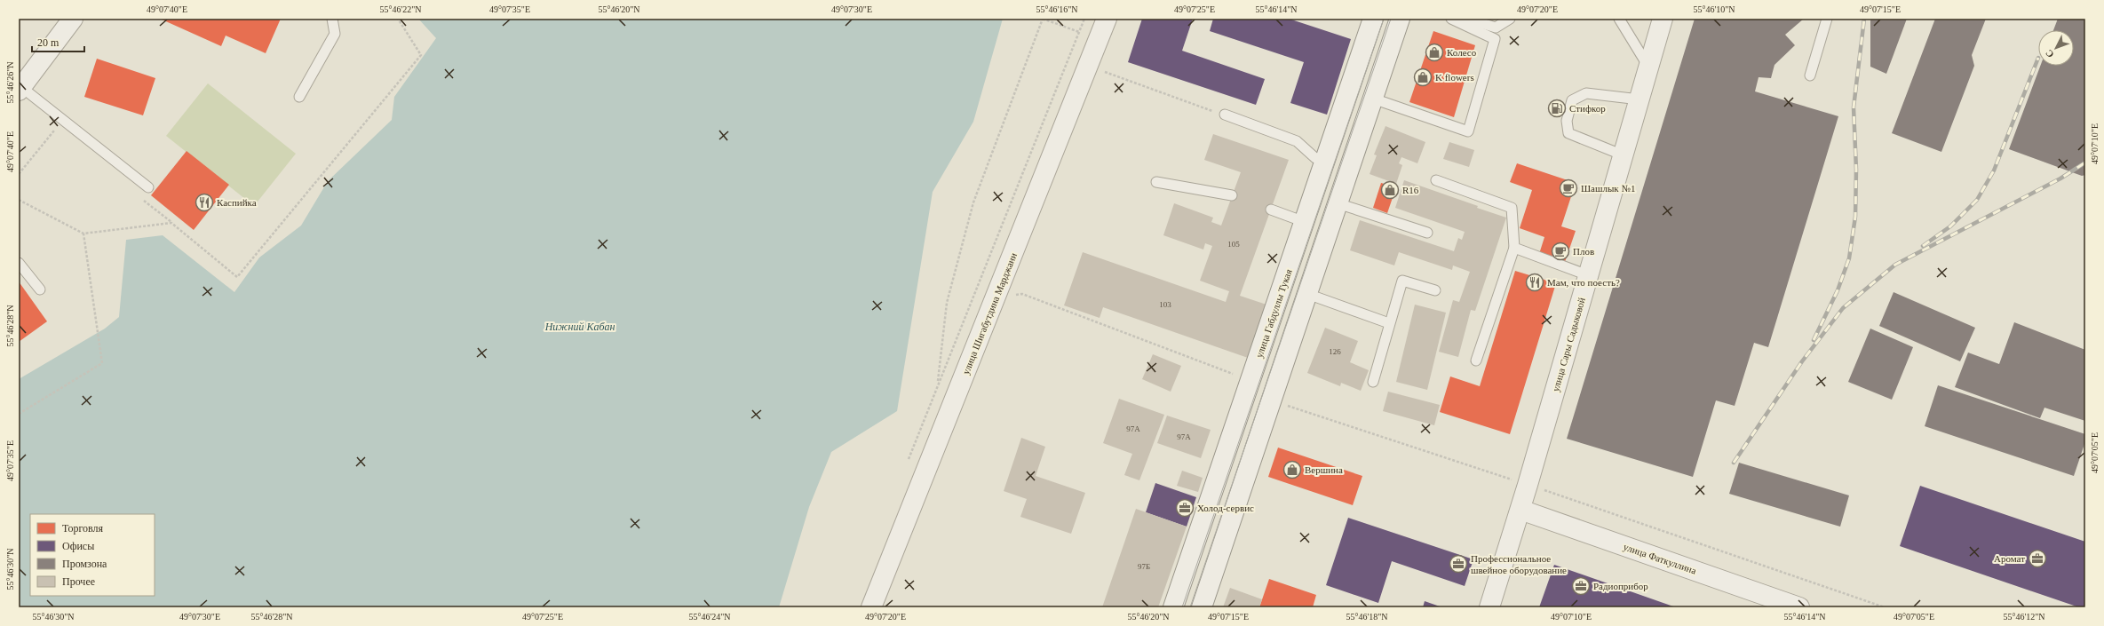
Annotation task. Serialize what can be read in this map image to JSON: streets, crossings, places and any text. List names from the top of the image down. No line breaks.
{"streets":{"street":["улица Шигабутдина Марджани","улица Габдуллы Тукая","улица Сары Садыковой","улица Фаткуллина"]},"crossings":[["улица Сары Садыковой","улица Фаткуллина"]],"water":["Нижний Кабан"],"places":{"shop":["Колесо","K flowers","R16","Вершина"],"fuel station":["Стифкор"],"cafe":["Шашлык №1","Плов"],"restaurant":["Каспийка","Мам, что поесть?"],"office":["Холод-сервис","Аромат","Профессиональное швейное оборудование","Радиоприбор"]},"house_numbers":["105","103","126","97А","97А","97Б"],"legend":["Торговля","Офисы","Промзона","Прочее"],"scale_bar":"20 m","north":"bottom left","coordinates":["49°07'40\"E","55°46'22\"N","49°07'35\"E","55°46'20\"N","49°07'30\"E","55°46'16\"N","49°07'25\"E","55°46'14\"N","49°07'20\"E","55°46'10\"N","49°07'15\"E","55°46'26\"N","49°07'10\"E","55°46'28\"N","49°07'05\"E","55°46'30\"N","55°46'24\"N","55°46'18\"N","55°46'12\"N"]}
